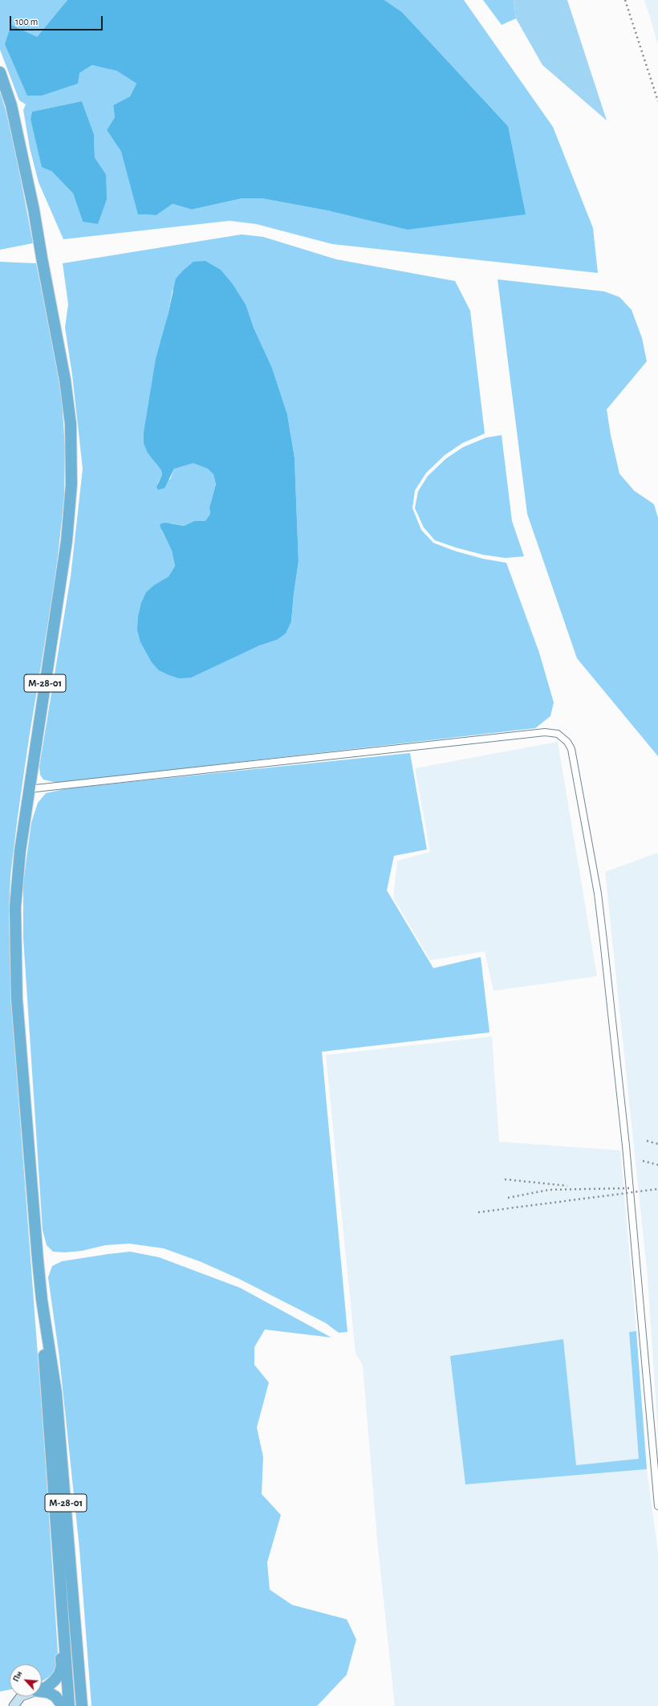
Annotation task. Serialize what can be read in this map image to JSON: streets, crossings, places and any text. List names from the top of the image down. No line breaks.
{"streets":{"highway":["М-28-01"]},"scale_bar":"100 m","north":"top left"}
